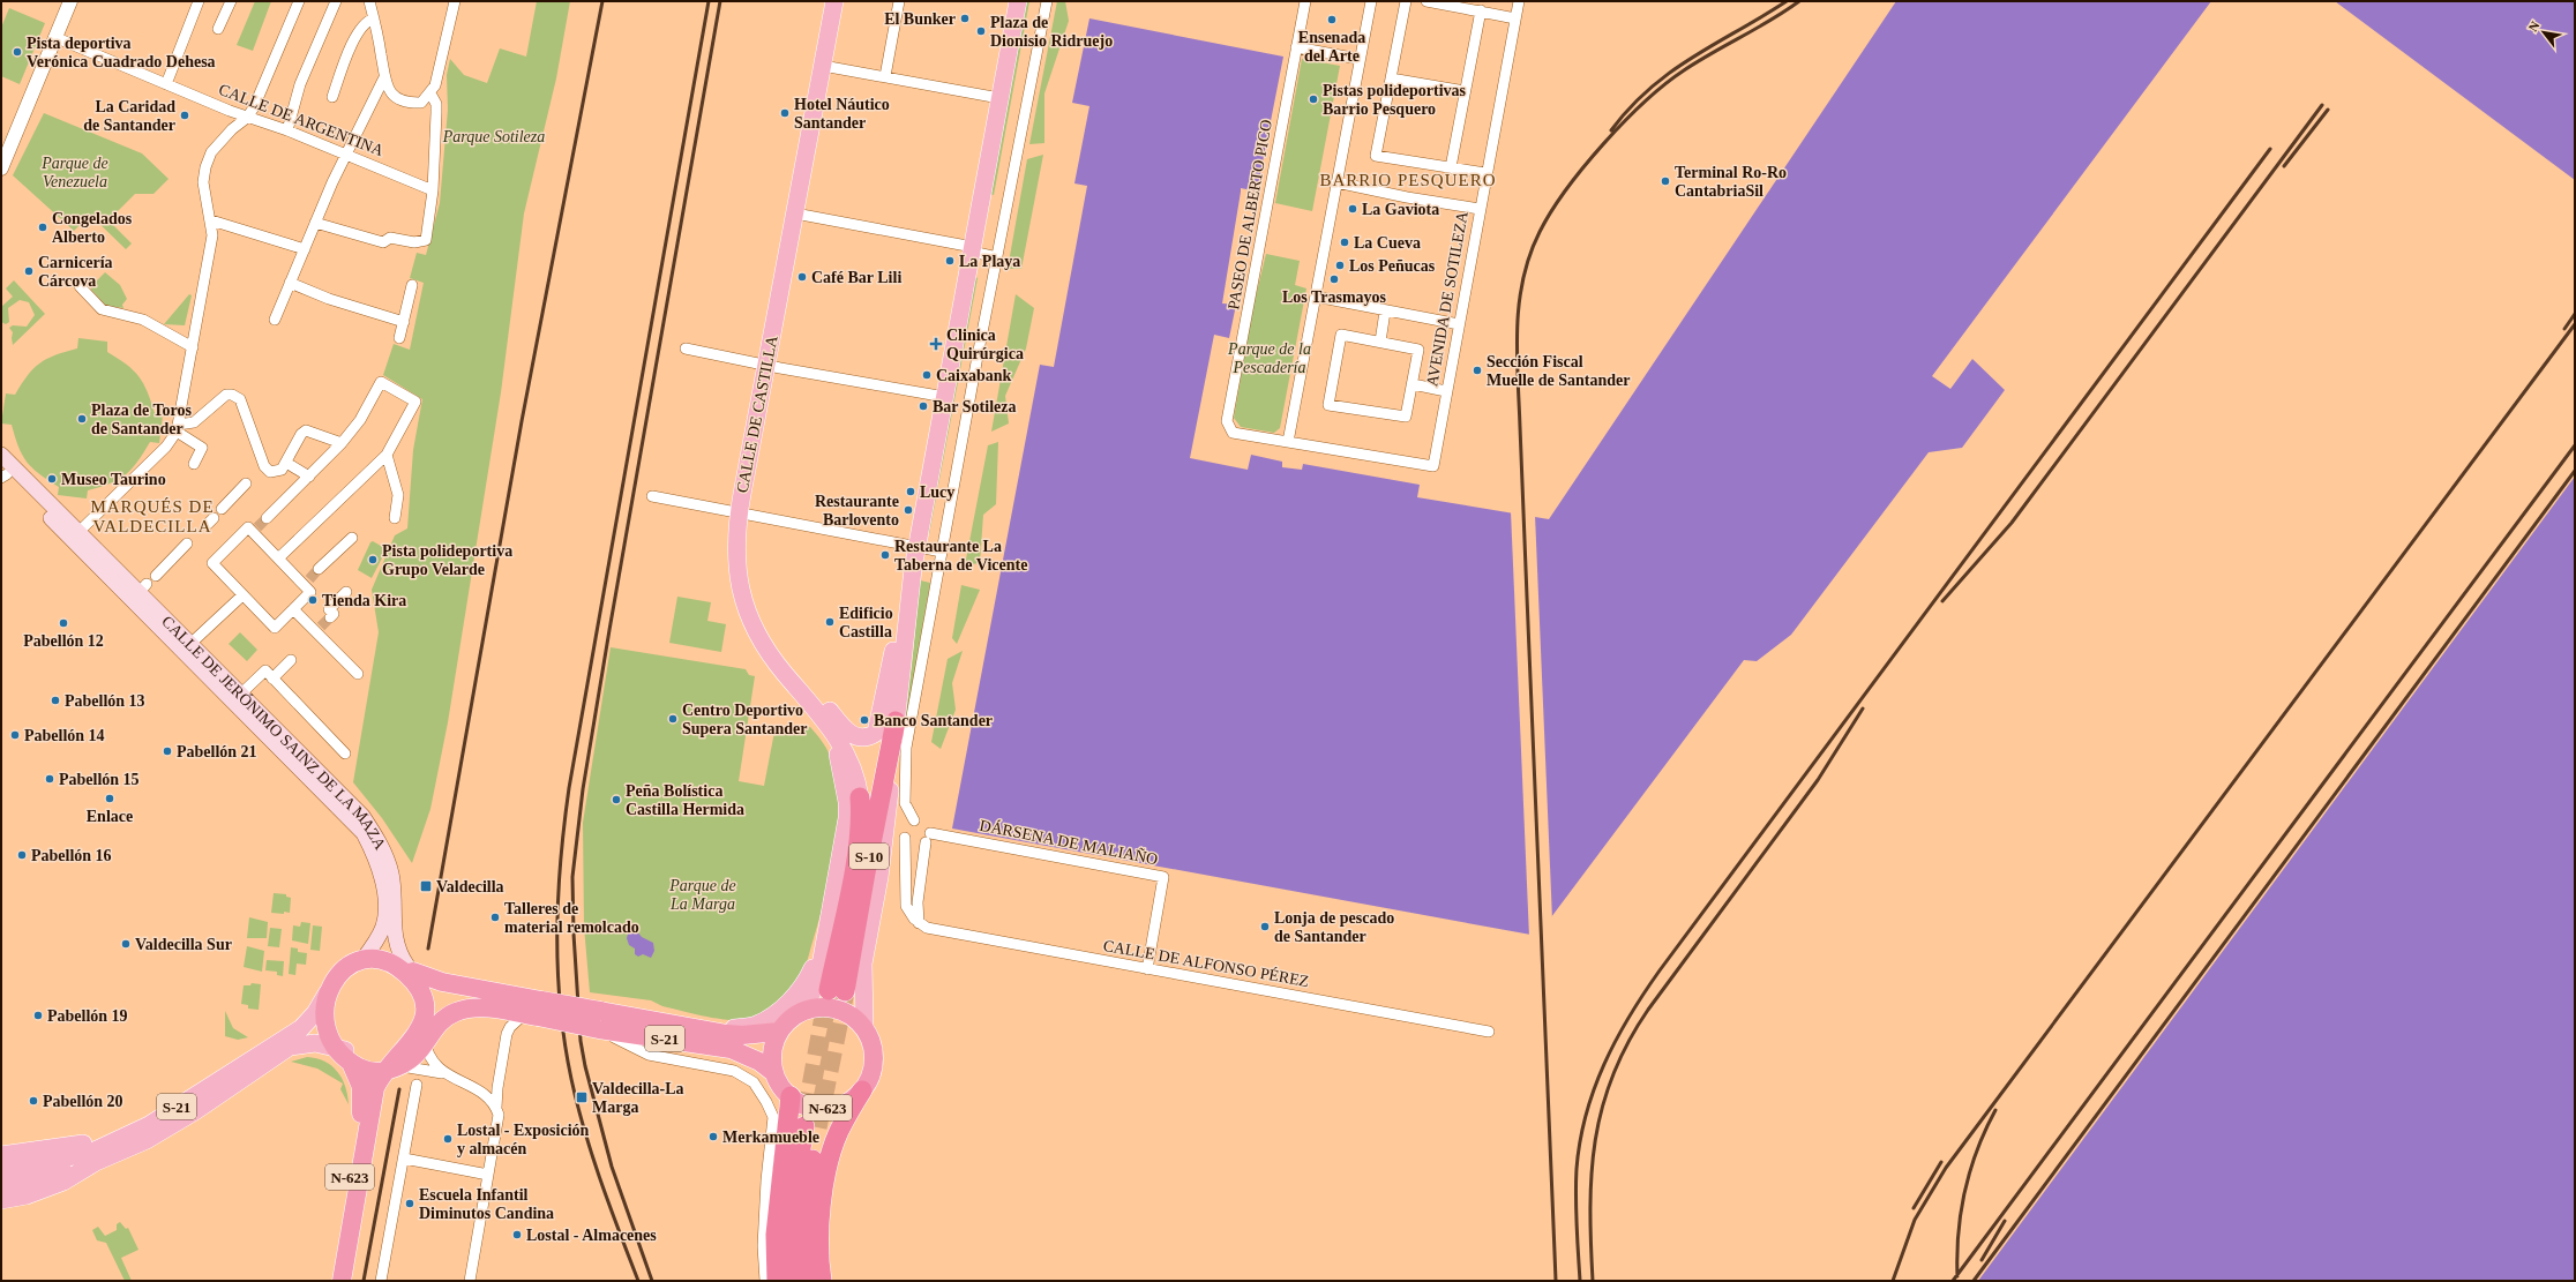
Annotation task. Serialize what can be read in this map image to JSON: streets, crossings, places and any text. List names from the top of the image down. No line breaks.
{"streets":{"highway":["S-10","S-21","N-623"],"main road":["CALLE DE CASTILLA","CALLE DE JERÓNIMO SAINZ DE LA MAZA"],"street":["CALLE DE ARGENTINA","PASEO DE ALBERTO PICO","AVENIDA DE SOTILEZA","DÁRSENA DE MALIAÑO","CALLE DE ALFONSO PÉREZ"]},"crossings":[["PASEO DE ALBERTO PICO","AVENIDA DE SOTILEZA"],["CALLE DE CASTILLA","S-10"],["CALLE DE JERÓNIMO SAINZ DE LA MAZA","S-21"],["CALLE DE JERÓNIMO SAINZ DE LA MAZA","N-623"],["DÁRSENA DE MALIAÑO","CALLE DE ALFONSO PÉREZ"],["S-21","N-623"]],"districts":["BARRIO PESQUERO","MARQUÉS DE VALDECILLA"],"parks":["Parque Sotileza","Parque de Venezuela","Parque de la Pescadería","Parque de La Marga"],"places":{"other":["El Bunker","Ensenada del Arte","Plaza de Dionisio Ridruejo","Pista deportiva Verónica Cuadrado Dehesa","Pistas polideportivas Barrio Pesquero","Hotel Náutico Santander","La Caridad de Santander","Terminal Ro-Ro CantabriaSil","La Gaviota","Congelados Alberto","La Cueva","La Playa","Los Peñucas","Carnicería Cárcova","Café Bar Lili","Los Trasmayos","Sección Fiscal Muelle de Santander","Caixabank","Bar Sotileza","Plaza de Toros de Santander","Museo Taurino","Lucy","Restaurante Barlovento","Restaurante La Taberna de Vicente","Pista polideportiva Grupo Velarde","Tienda Kira","Edificio Castilla","Pabellón 12","Pabellón 13","Centro Deportivo Supera Santander","Banco Santander","Pabellón 14","Pabellón 21","Pabellón 15","Enlace","Peña Bolística Castilla Hermida","Pabellón 16","Talleres de material remolcado","Lonja de pescado de Santander","Valdecilla Sur","Pabellón 19","Pabellón 20","Merkamueble","Lostal - Exposición y almacén","Escuela Infantil Diminutos Candina","Lostal - Almacenes"],"health":["Clinica Quirúrgica"],"transit":["Valdecilla","Valdecilla-La Marga"]},"north":"top left"}
